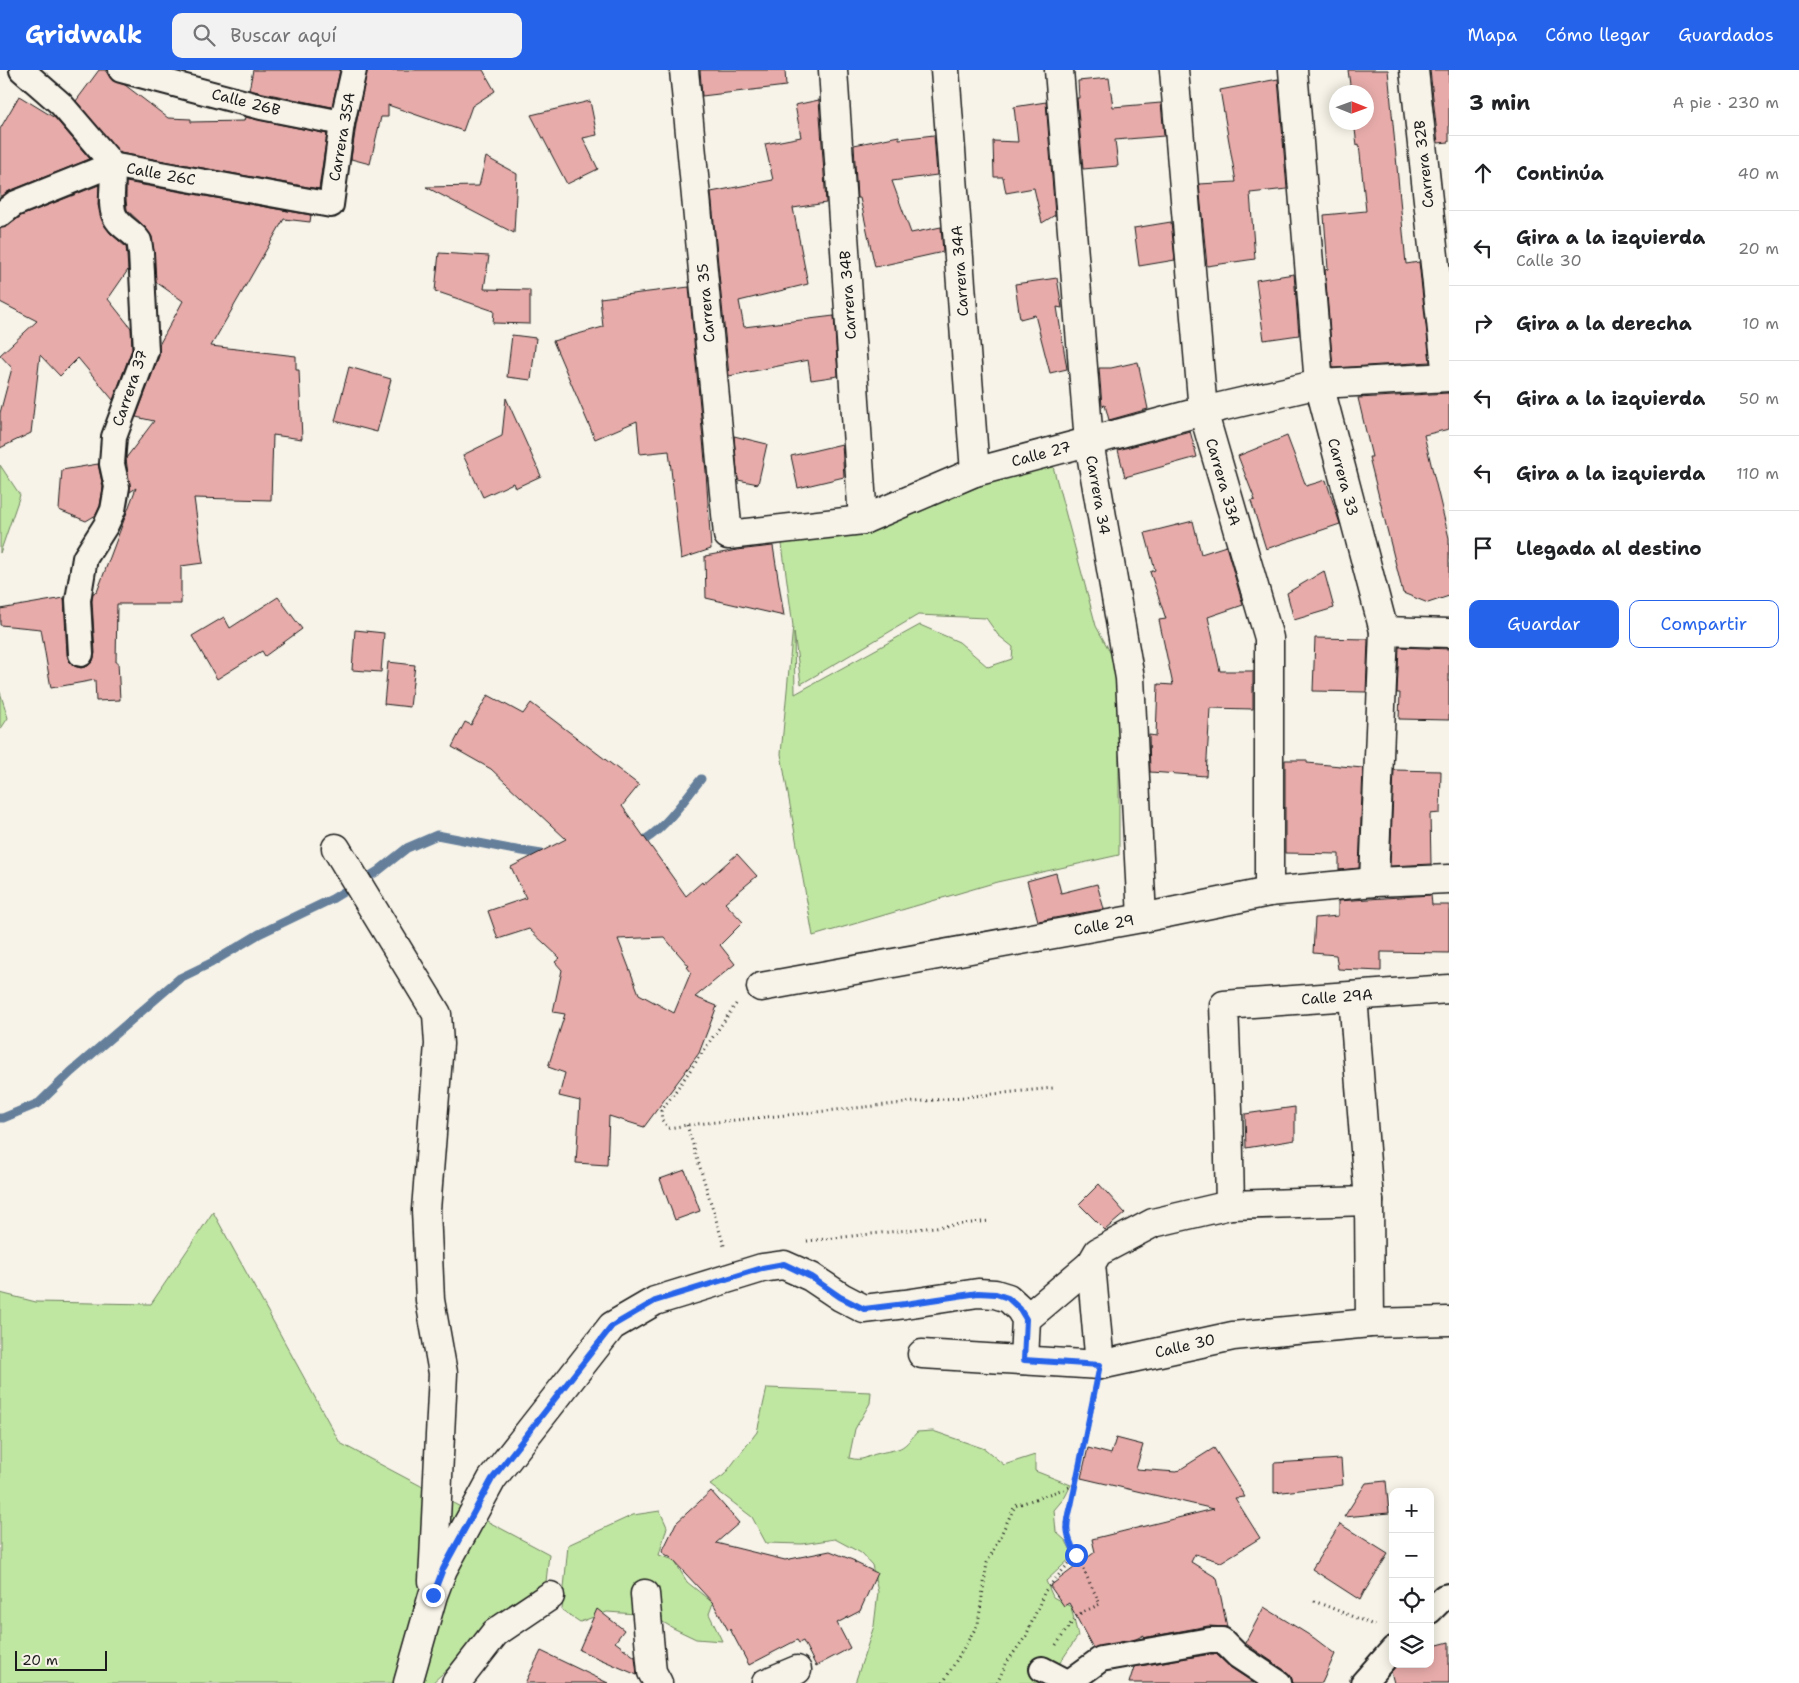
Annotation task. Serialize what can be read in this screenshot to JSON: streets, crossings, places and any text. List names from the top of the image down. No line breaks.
{"streets":{"street":["Calle 26B","Carrera 35A","Carrera 32B","Calle 26C","Carrera 34A","Carrera 34B","Carrera 35","Carrera 37","Calle 27","Carrera 33","Carrera 33A","Carrera 34","Calle 29","Calle 29A","Calle 30"]},"crossings":[["Calle 26B","Carrera 35A"],["Carrera 35A","Calle 26C"],["Carrera 32B","Calle 27"],["Calle 26C","Carrera 37"],["Carrera 34A","Calle 27"],["Carrera 34B","Calle 27"],["Carrera 35","Calle 27"],["Calle 27","Carrera 33"],["Calle 27","Carrera 33A"],["Calle 27","Carrera 34"],["Carrera 33","Calle 29"],["Carrera 33A","Calle 29"],["Carrera 34","Calle 29"]],"scale_bar":"20 m","north":"right","page":{"header":"Gridwalk","search":"Buscar aquí","nav":["Mapa","Cómo llegar","Guardados"],"heading":["3 min","A pie · 230 m"],"list":[["Continúa","40 m"],["Gira a la izquierda","Calle 30","20 m"],["Gira a la derecha","10 m"],["Gira a la izquierda","50 m"],["Gira a la izquierda","110 m"],"Llegada al destino"],"buttons":["Guardar","Compartir"],"map_buttons":["+","−"],"scale":"20 m"}}
